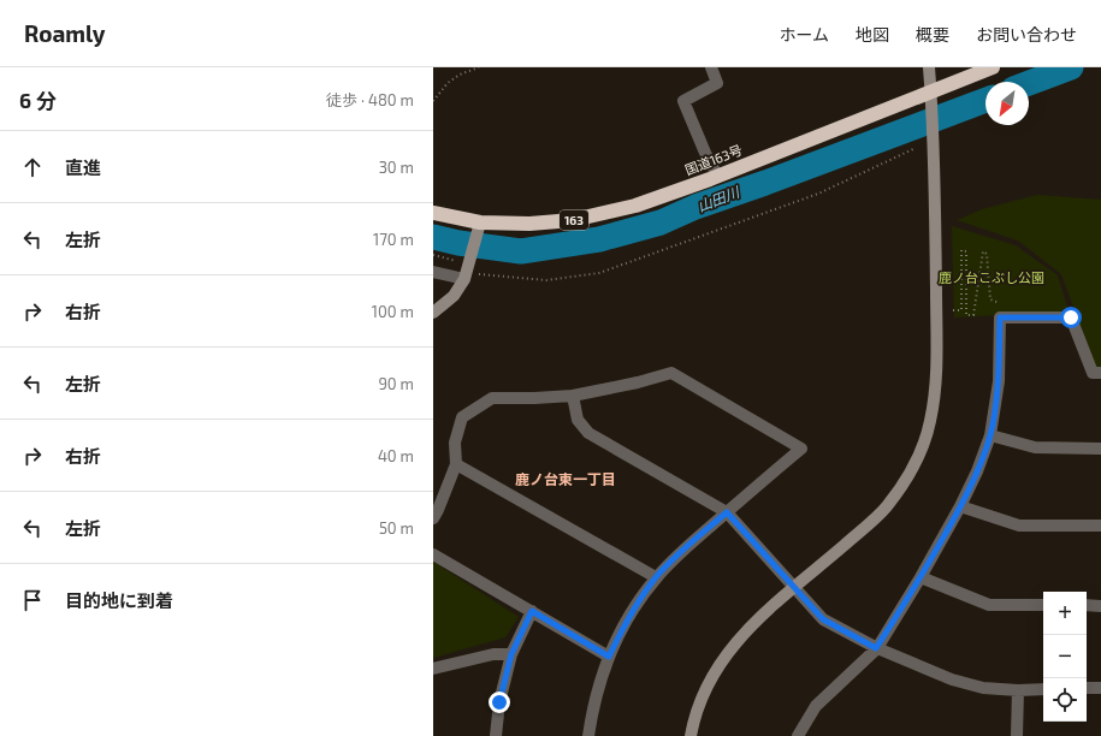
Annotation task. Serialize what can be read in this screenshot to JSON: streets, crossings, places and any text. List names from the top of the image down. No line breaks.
{"streets":{"highway":["国道163号","163"]},"districts":["鹿ノ台東一丁目"],"water":["山田川"],"parks":["鹿ノ台こぶし公園"],"north":"bottom left","page":{"header":"Roamly","nav":["ホーム","地図","概要","お問い合わせ"],"heading":["6 分","徒歩 · 480 m"],"list":[["直進","30 m"],["左折","170 m"],["右折","100 m"],["左折","90 m"],["右折","40 m"],["左折","50 m"],"目的地に到着"],"map_buttons":["+","−"]}}
